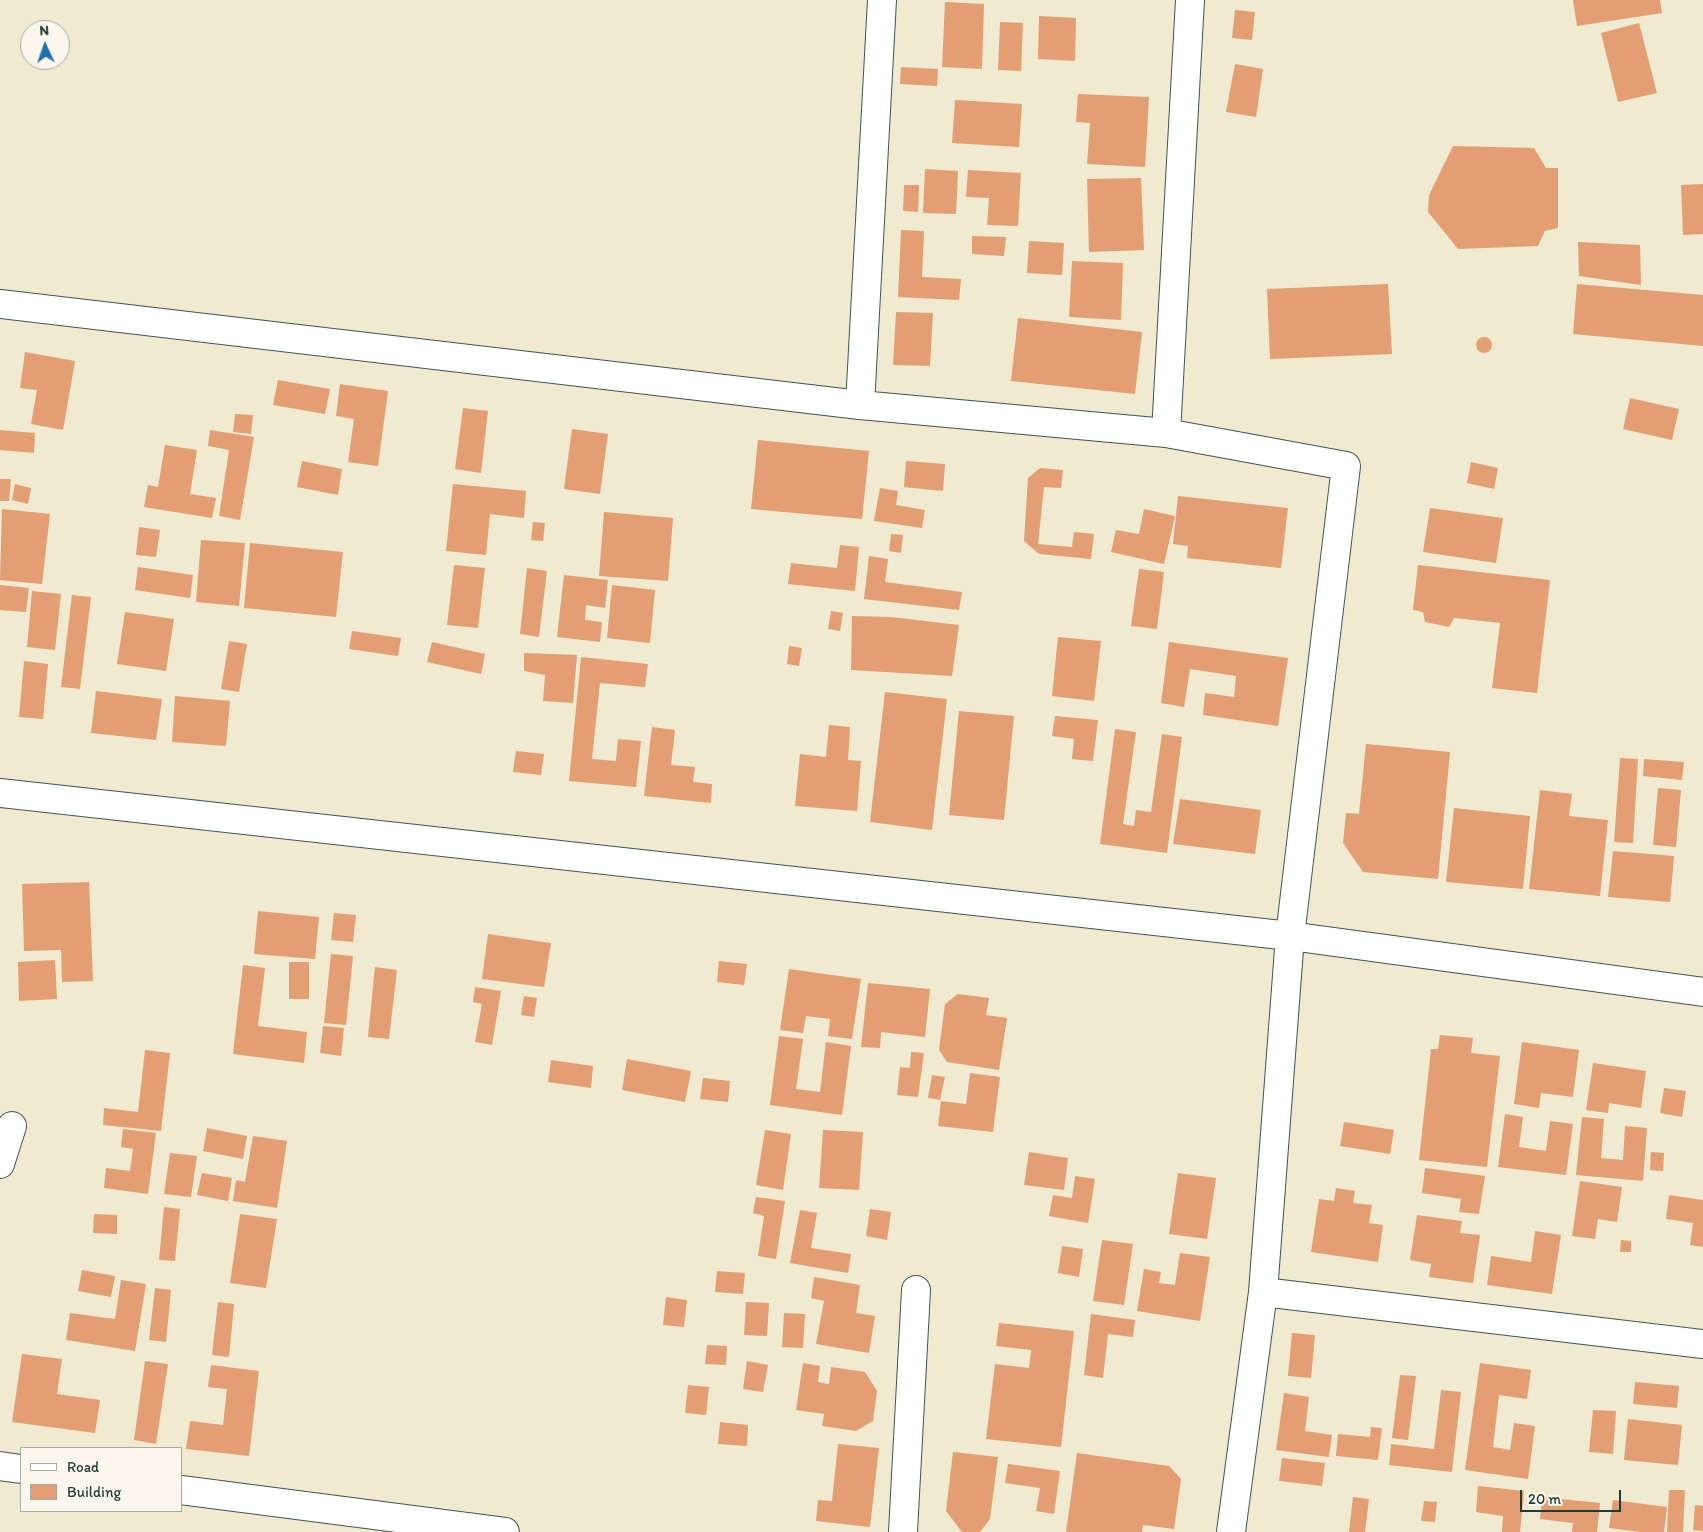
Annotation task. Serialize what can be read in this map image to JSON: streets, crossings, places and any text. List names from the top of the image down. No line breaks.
{"legend":["Road","Building"],"scale_bar":"20 m","north":"top"}
